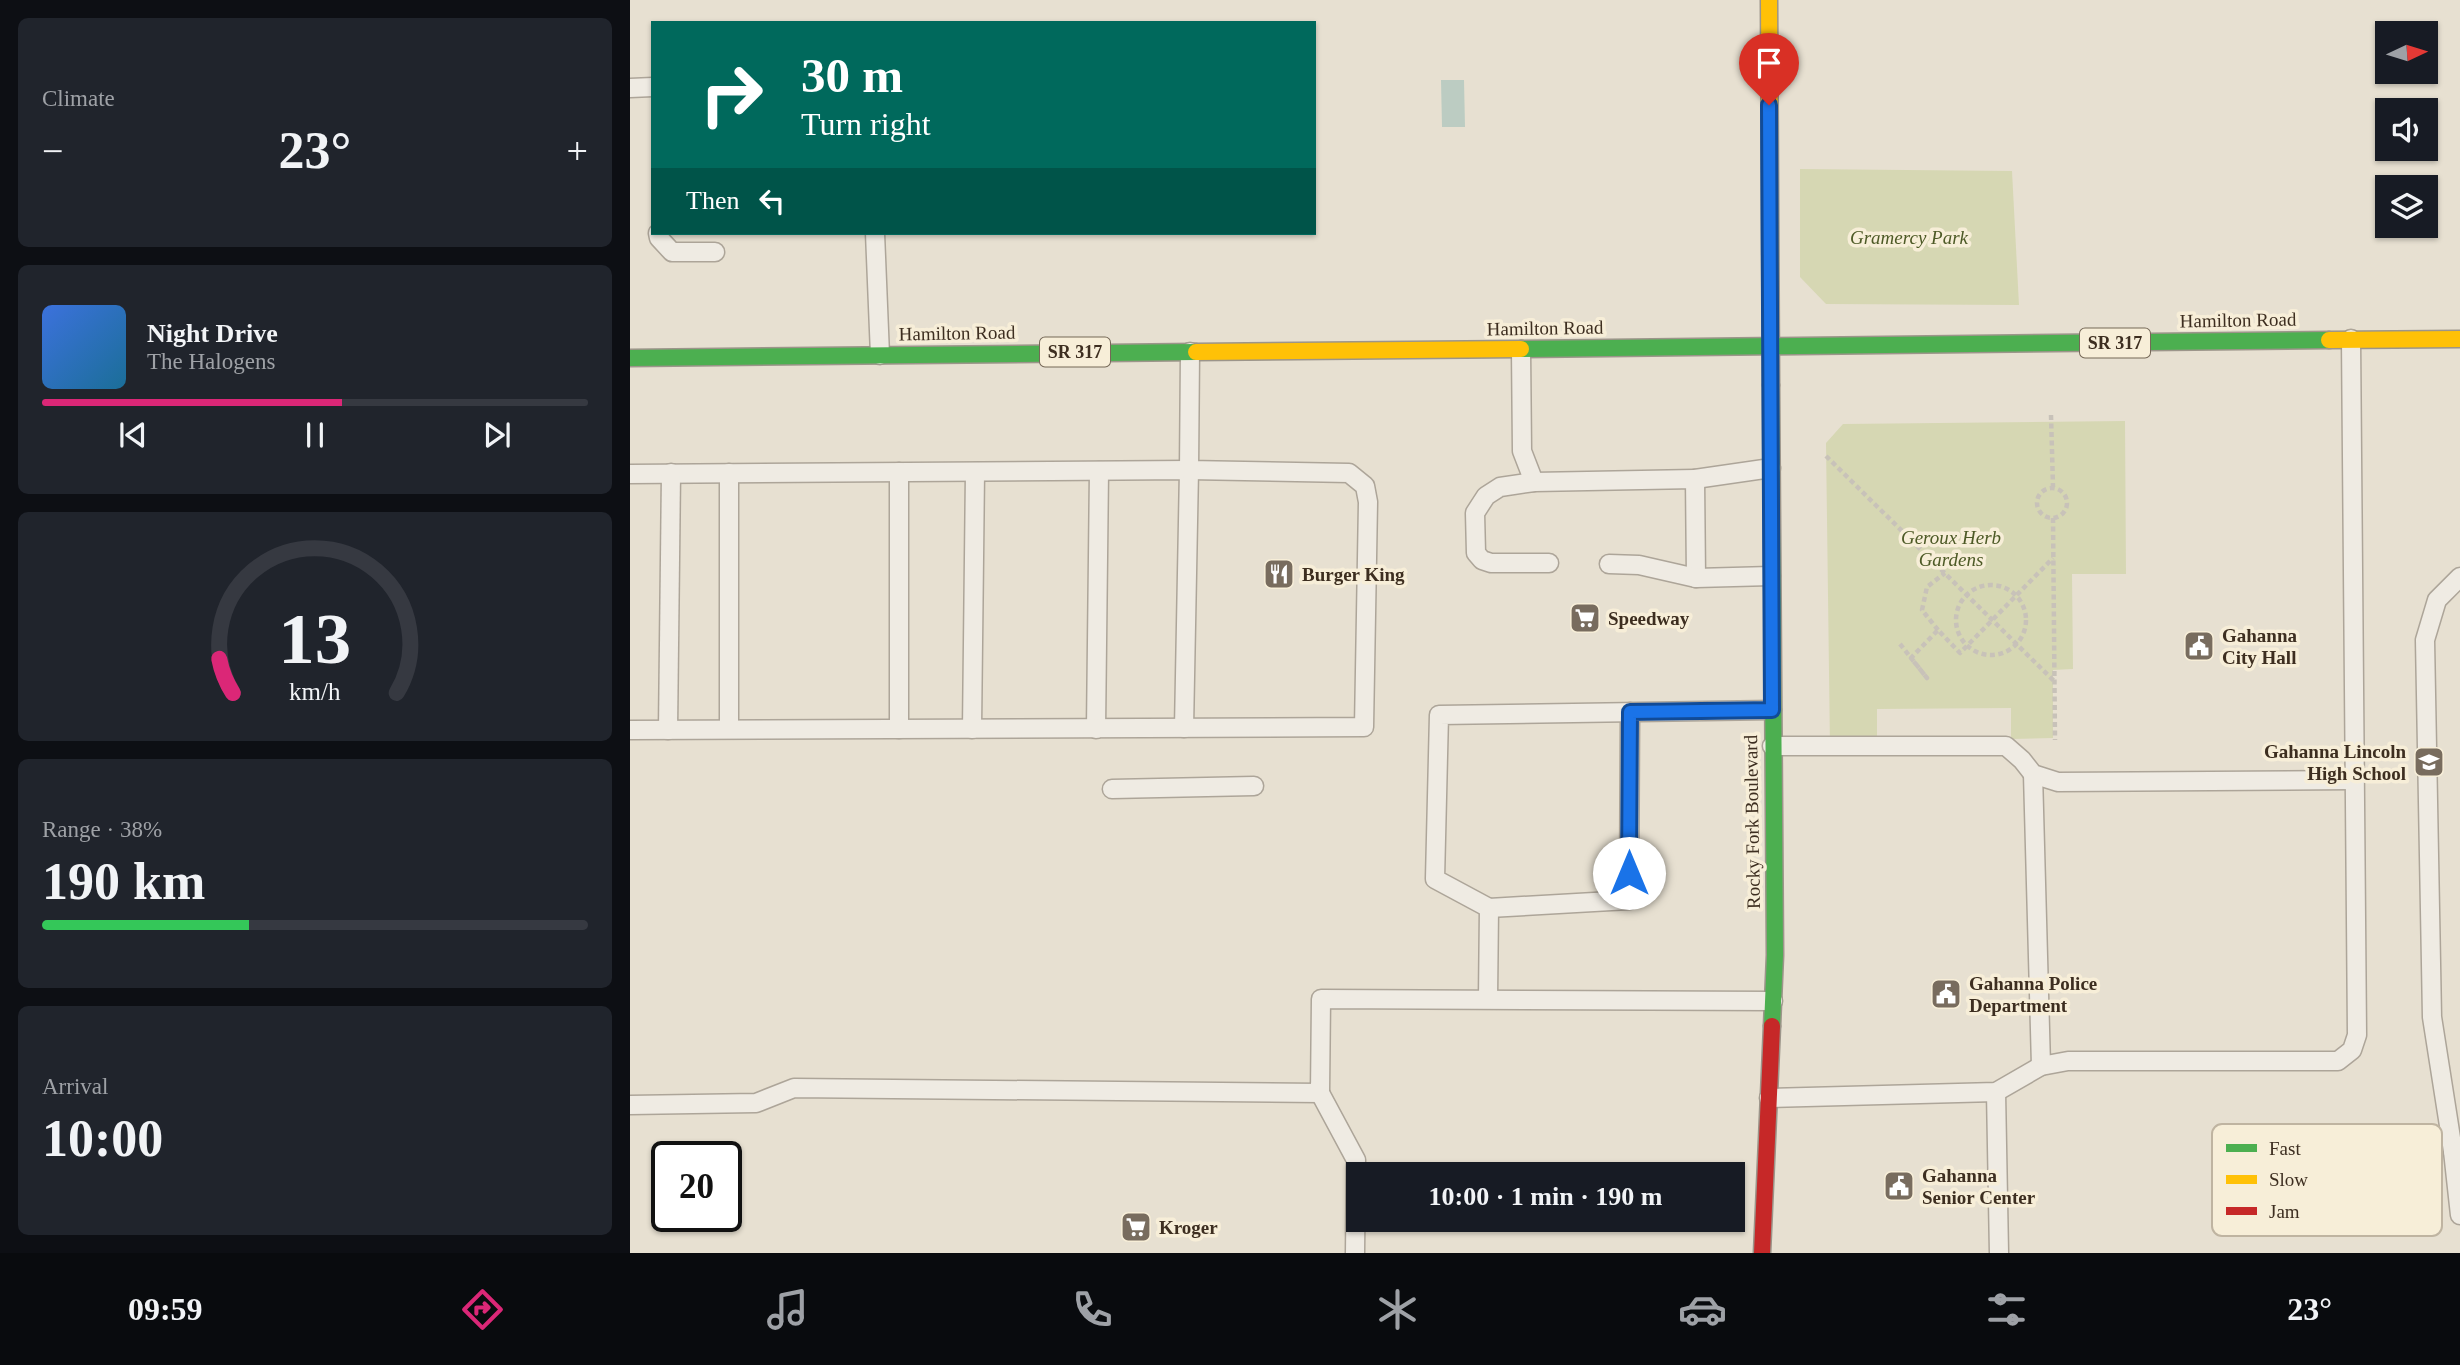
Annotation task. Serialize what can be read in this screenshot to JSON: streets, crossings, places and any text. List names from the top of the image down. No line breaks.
{"streets":{"main road":["Hamilton Road","SR 317","Rocky Fork Boulevard"]},"crossings":[["Hamilton Road","Rocky Fork Boulevard"]],"parks":["Gramercy Park","Geroux Herb Gardens"],"places":{"restaurant":["Burger King"],"supermarket":["Speedway","Kroger"],"public building":["Gahanna City Hall","Gahanna Police Department","Gahanna Senior Center"],"school or university":["Gahanna Lincoln High School"]},"legend":["Fast","Slow","Jam"],"north":"right","page":{"tile":["Climate",["Range · 38%","190 km"],["Arrival","10:00"]],"turn":["30 m","Turn right"],"heat":["−","23°","+"],"then":"Then","song":["Night Drive","The Halogens"],"limit":"20","trip":"10:00 · 1 min · 190 m","tabs":["09:59","23°"],"gauge":["13","km/h"]}}
